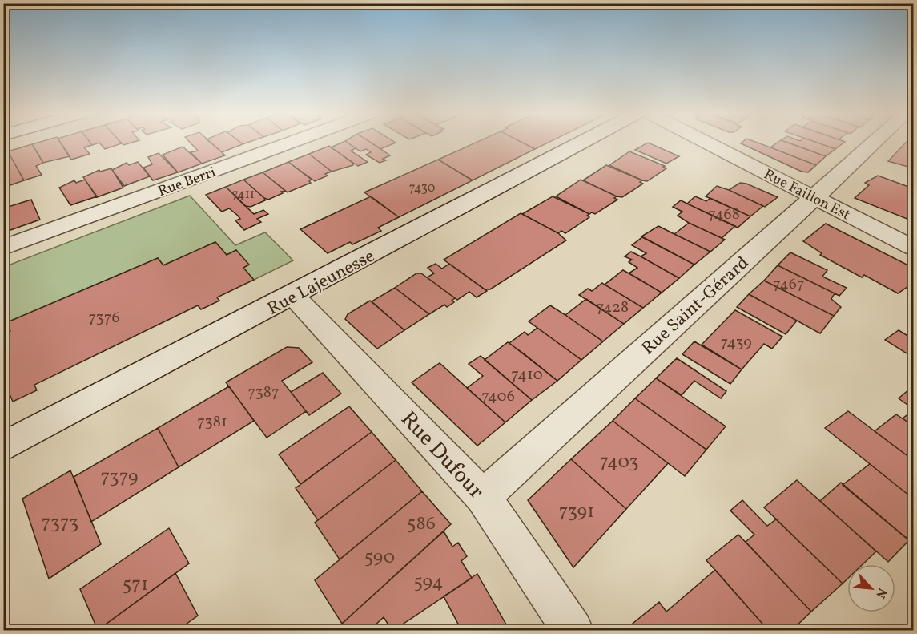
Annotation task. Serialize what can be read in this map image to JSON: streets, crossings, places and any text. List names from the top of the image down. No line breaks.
{"streets":{"street":["Rue Berri","Rue Faillon Est","Rue Lajeunesse","Rue Saint-Gérard","Rue Dufour"]},"crossings":[["Rue Faillon Est","Rue Saint-Gérard"],["Rue Lajeunesse","Rue Dufour"],["Rue Saint-Gérard","Rue Dufour"]],"house_numbers":["7430","7411","7468","7467","7428","7376","7439","7410","7387","7406","7381","7403","7379","7391","7373","586","590","594","571"],"north":"bottom right"}
